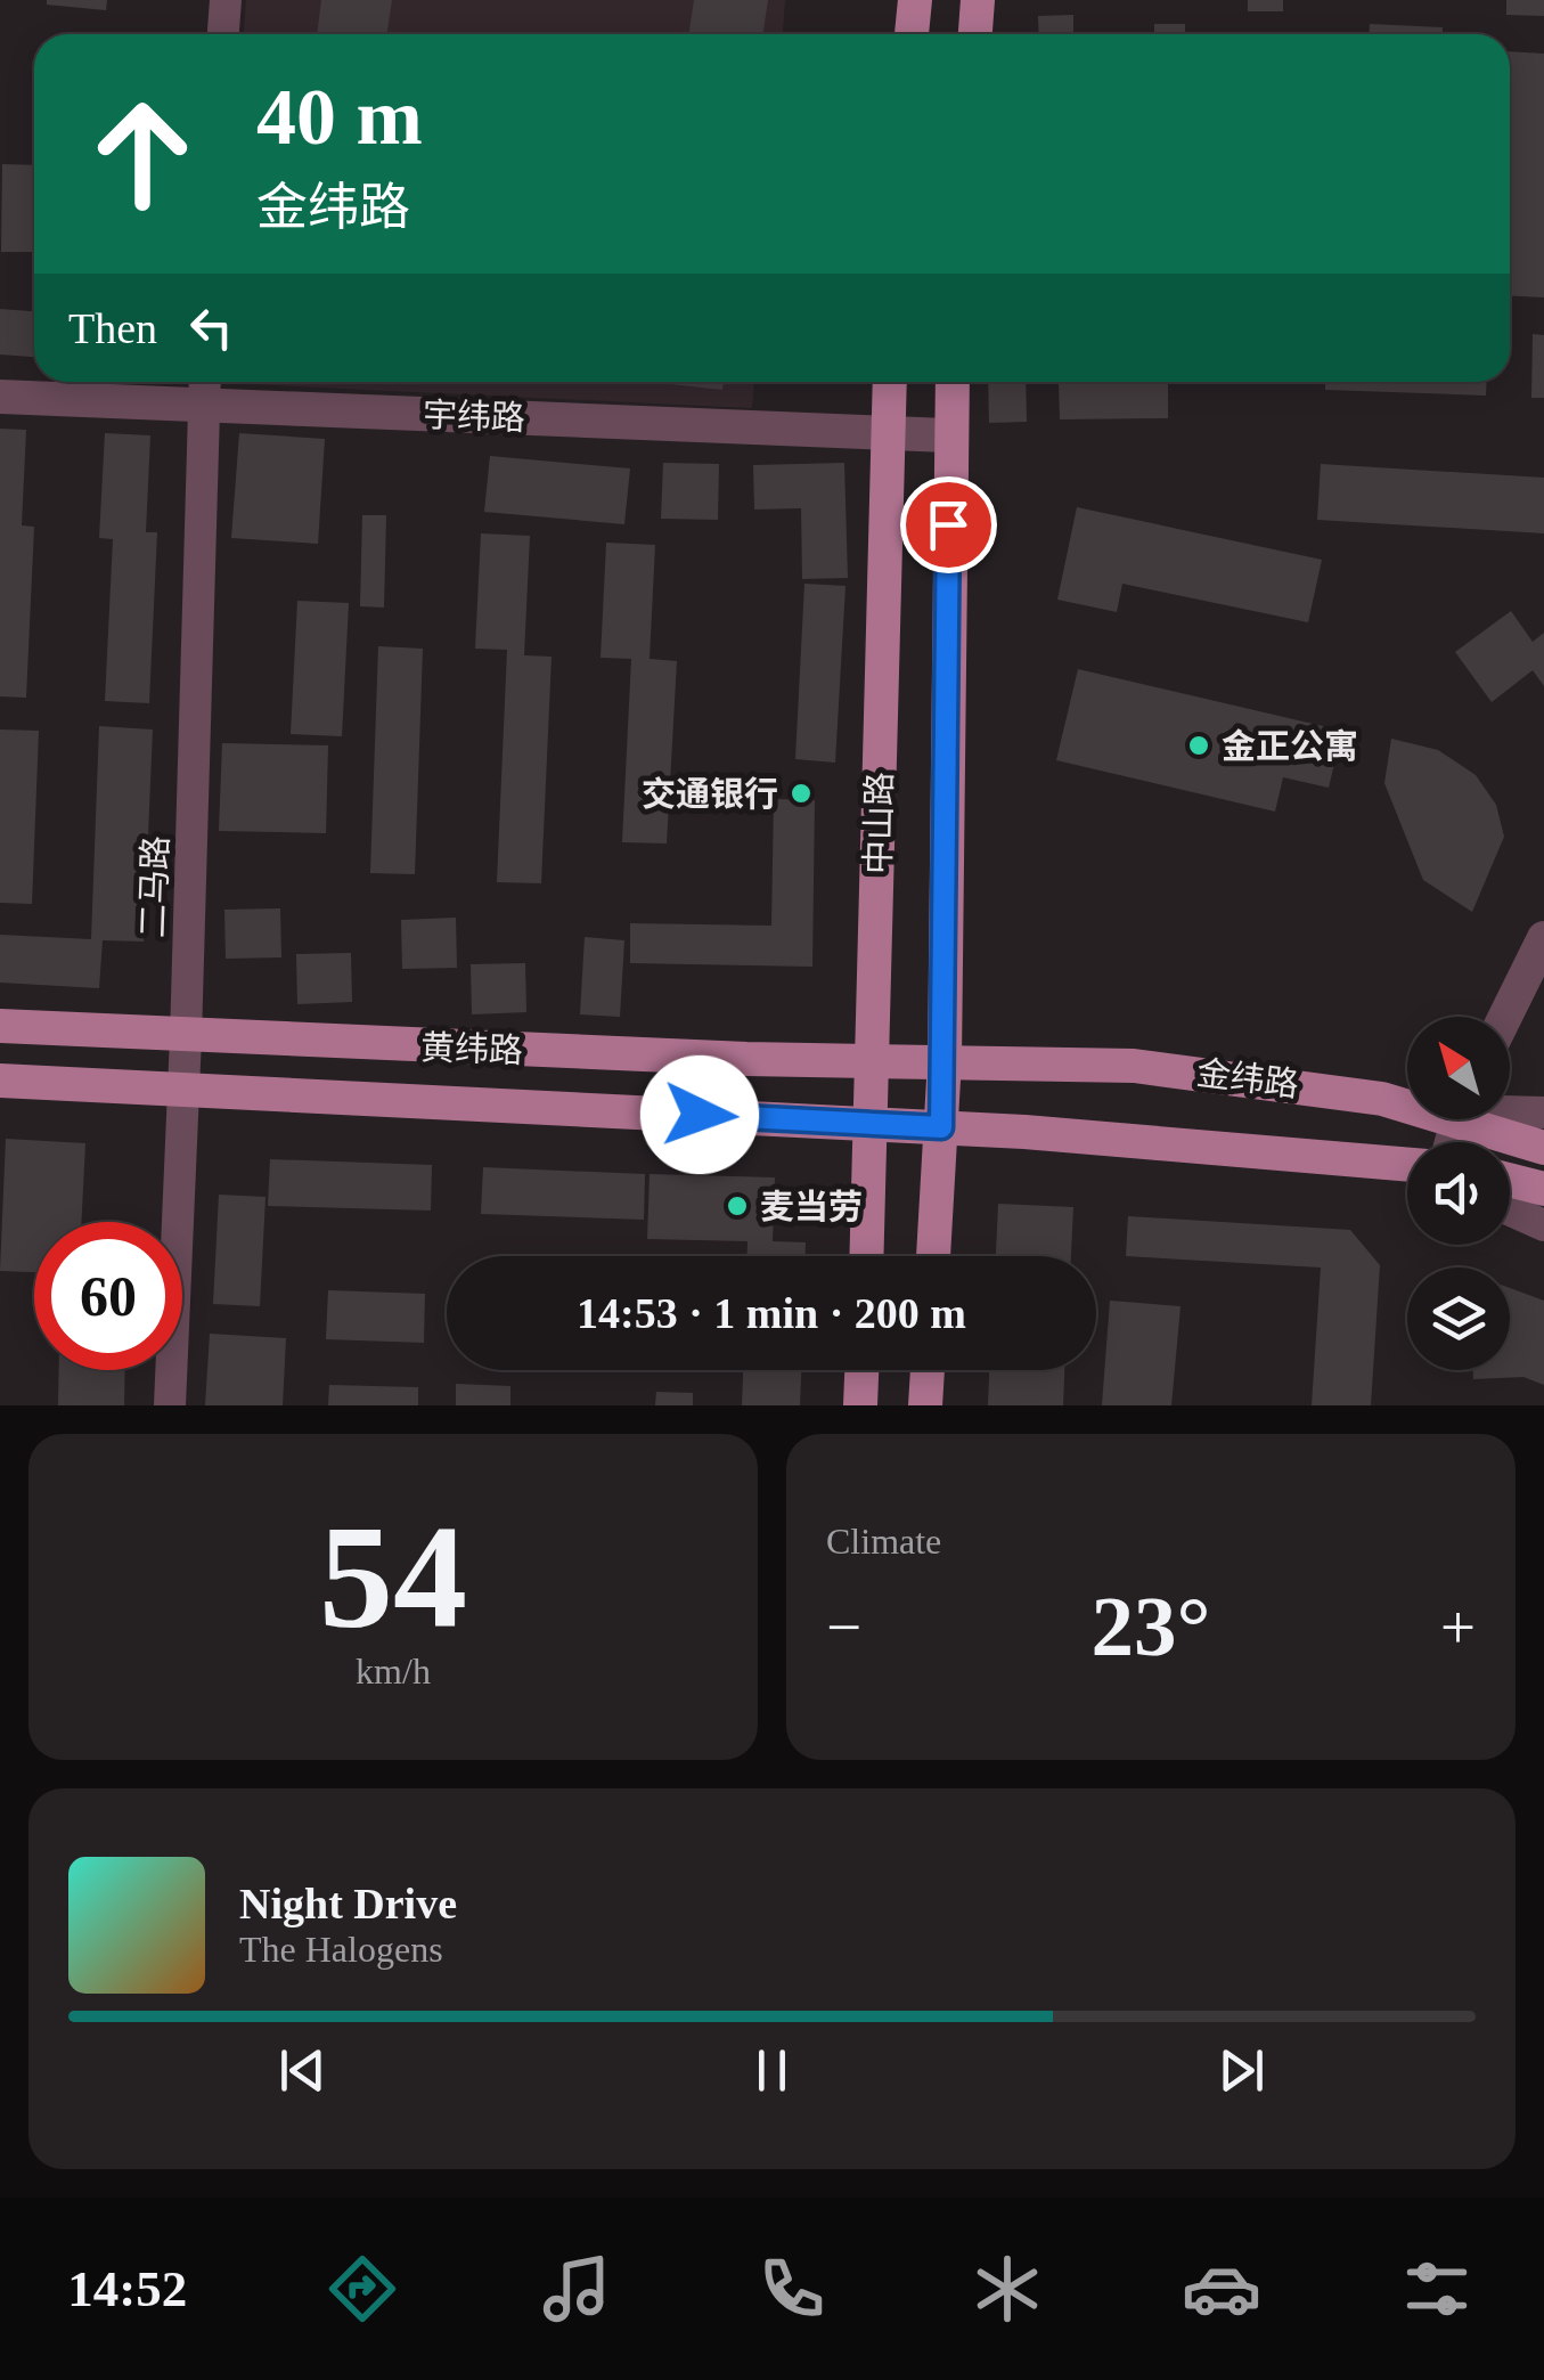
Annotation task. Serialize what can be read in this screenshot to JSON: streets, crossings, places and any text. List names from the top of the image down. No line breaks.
{"streets":{"main road":["中山路","黄纬路","金纬路"],"street":["宇纬路","二马路"]},"crossings":[["宇纬路","中山路"],["宇纬路","二马路"],["中山路","黄纬路"],["中山路","金纬路"],["二马路","黄纬路"],["黄纬路","金纬路"]],"places":["金正公寓","交通银行","麦当劳"],"north":"top left","page":{"turn":["40 m","金纬路"],"then":"Then","limit":"60","trip":"14:53 · 1 min · 200 m","tile":[["54","km/h"],"Climate"],"heat":["−","23°","+"],"song":["Night Drive","The Halogens"],"tabs":"14:52"}}
